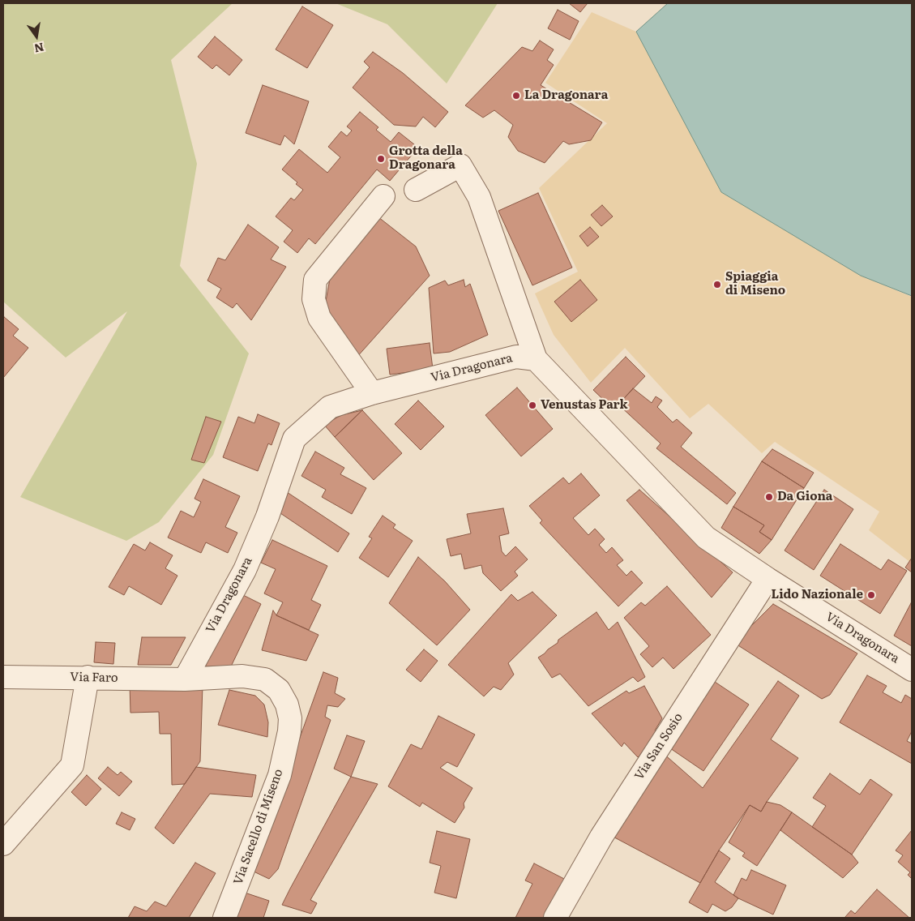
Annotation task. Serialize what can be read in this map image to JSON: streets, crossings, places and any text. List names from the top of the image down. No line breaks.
{"streets":{"street":["Via Dragonara","Via Faro","Via San Sosio","Via Sacello di Miseno"]},"crossings":[["Via Dragonara","Via Faro"],["Via Dragonara","Via San Sosio"],["Via Dragonara","Via Sacello di Miseno"],["Via Faro","Via Sacello di Miseno"]],"places":["La Dragonara","Grotta della Dragonara","Spiaggia di Miseno","Venustas Park","Da Giona","Lido Nazionale"],"north":"bottom"}
